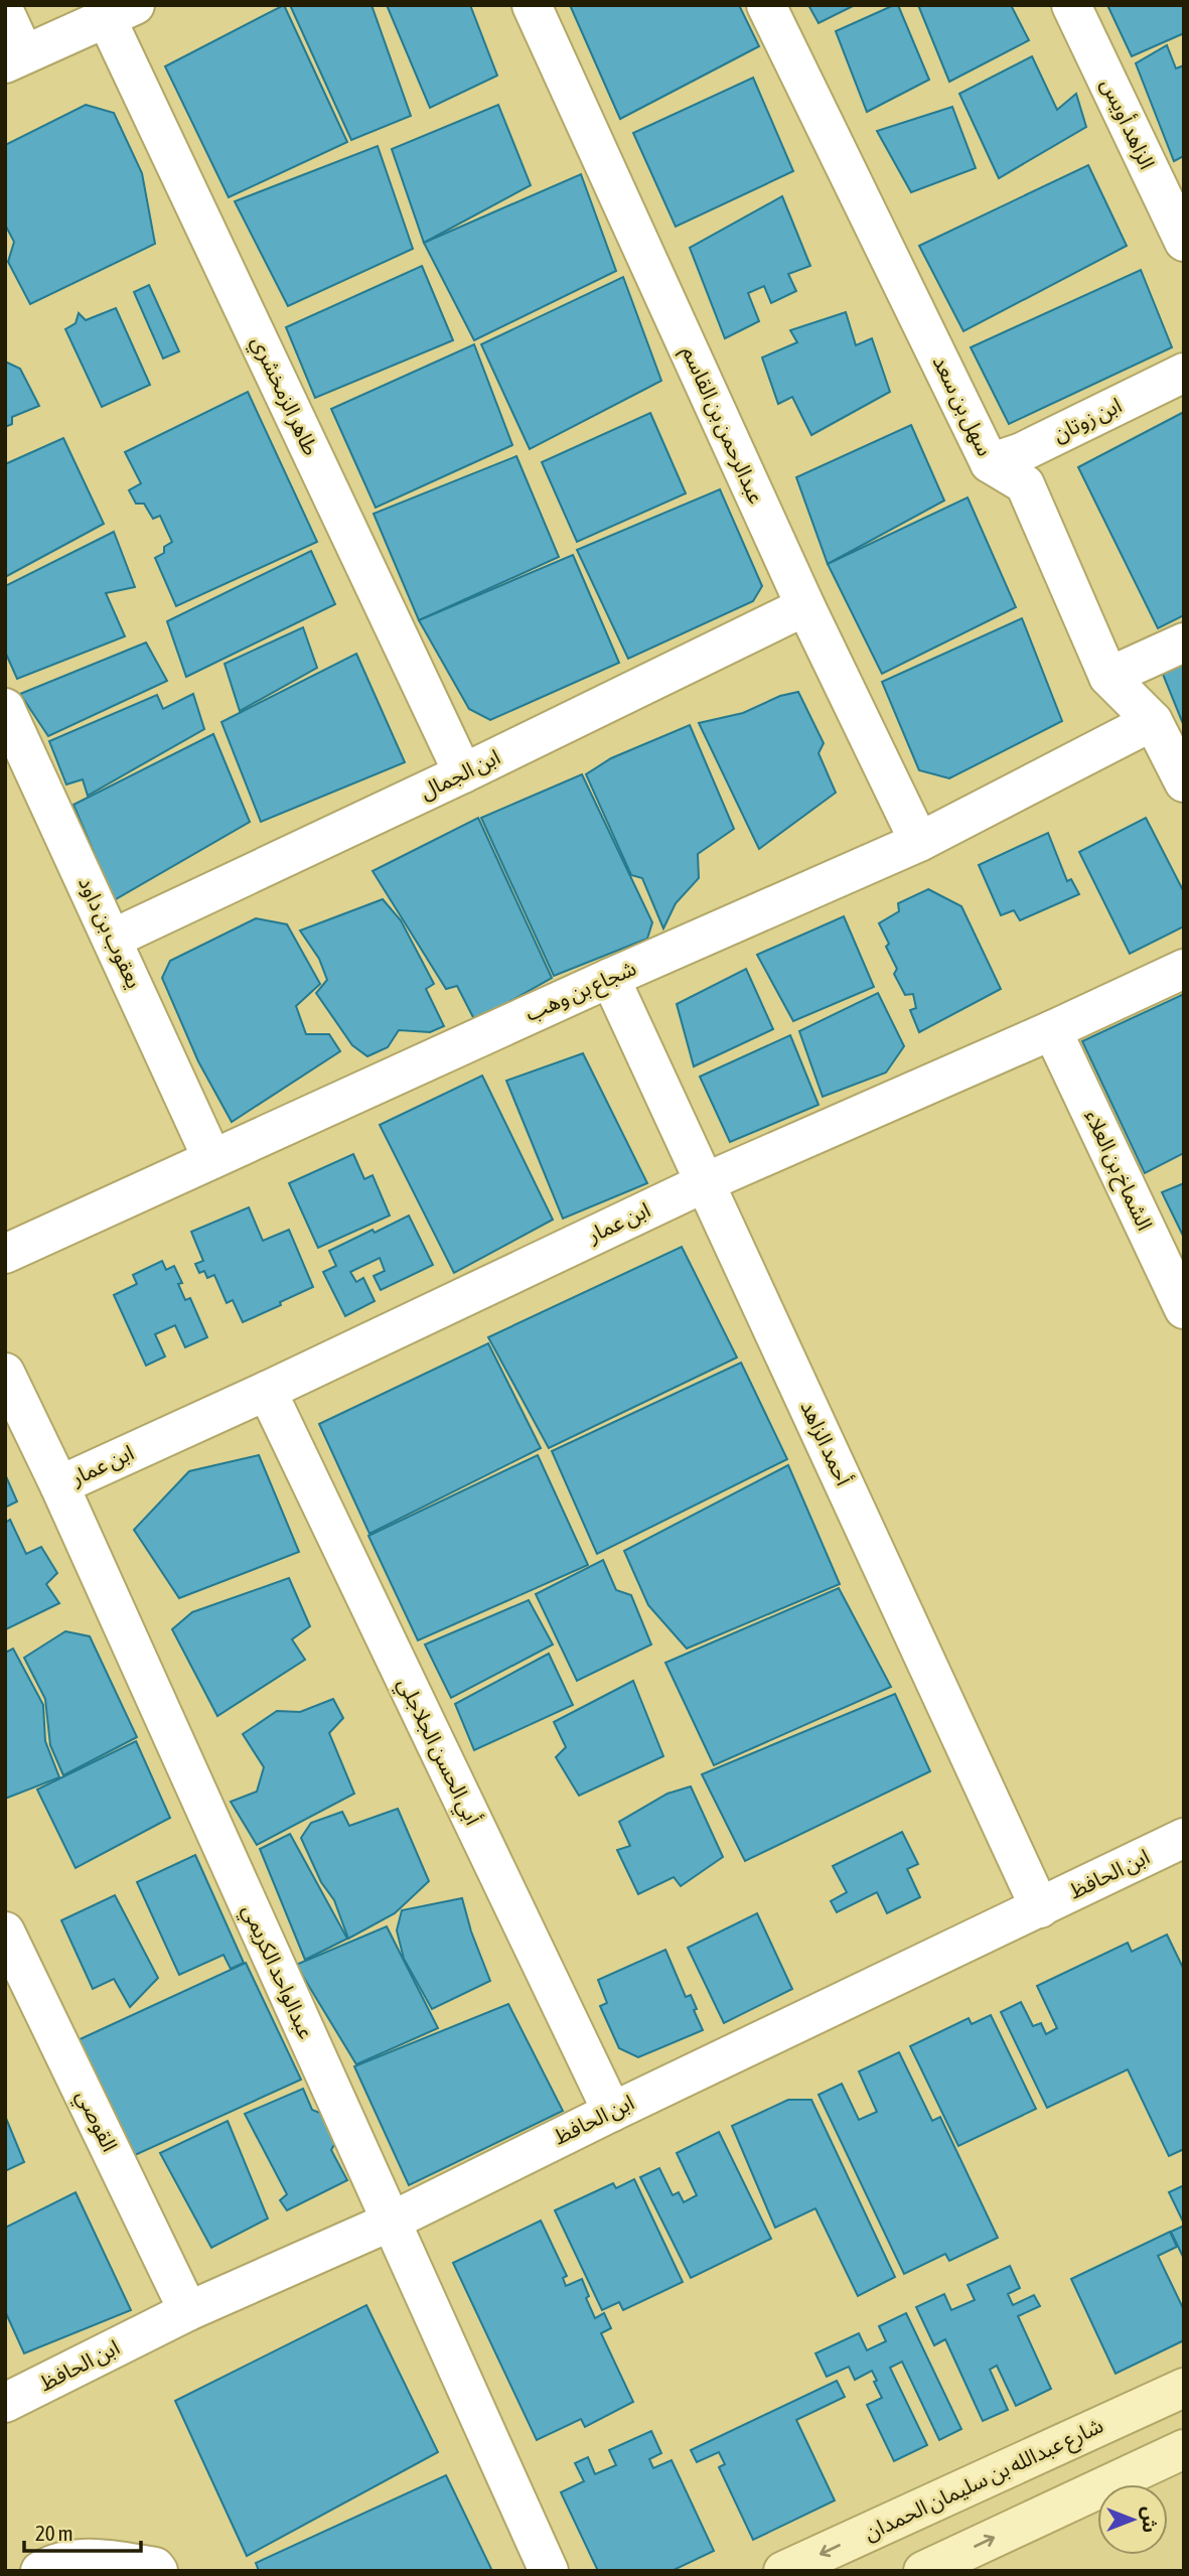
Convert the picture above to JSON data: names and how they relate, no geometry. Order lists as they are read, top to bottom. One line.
{"streets":{"street":["الزاهد أويس","طاهر الزمخشري","سهل بن سعد","ابن زوتان","عبدالرحمن بن القاسم","ابن الجمال","يعقوب بن داود","شجاع بن وهب","الشماخ بن العلاء","ابن عمار","أحمد الزاهد","أبي الحسن الجلاجلي","ابن الحافظ","عبدالواحد الكريمي","القوصي","شارع عبدالله بن سليمان الحمدان"]},"crossings":[["طاهر الزمخشري","ابن الجمال"],["سهل بن سعد","ابن زوتان"],["سهل بن سعد","شجاع بن وهب"],["عبدالرحمن بن القاسم","ابن الجمال"],["عبدالرحمن بن القاسم","شجاع بن وهب"],["ابن الجمال","يعقوب بن داود"],["يعقوب بن داود","شجاع بن وهب"],["شجاع بن وهب","أحمد الزاهد"],["الشماخ بن العلاء","ابن عمار"],["ابن عمار","أحمد الزاهد"],["ابن عمار","أبي الحسن الجلاجلي"],["ابن عمار","عبدالواحد الكريمي"],["أحمد الزاهد","ابن الحافظ"],["أبي الحسن الجلاجلي","ابن الحافظ"],["ابن الحافظ","عبدالواحد الكريمي"],["ابن الحافظ","القوصي"]],"scale_bar":"20 m","north":"right"}
